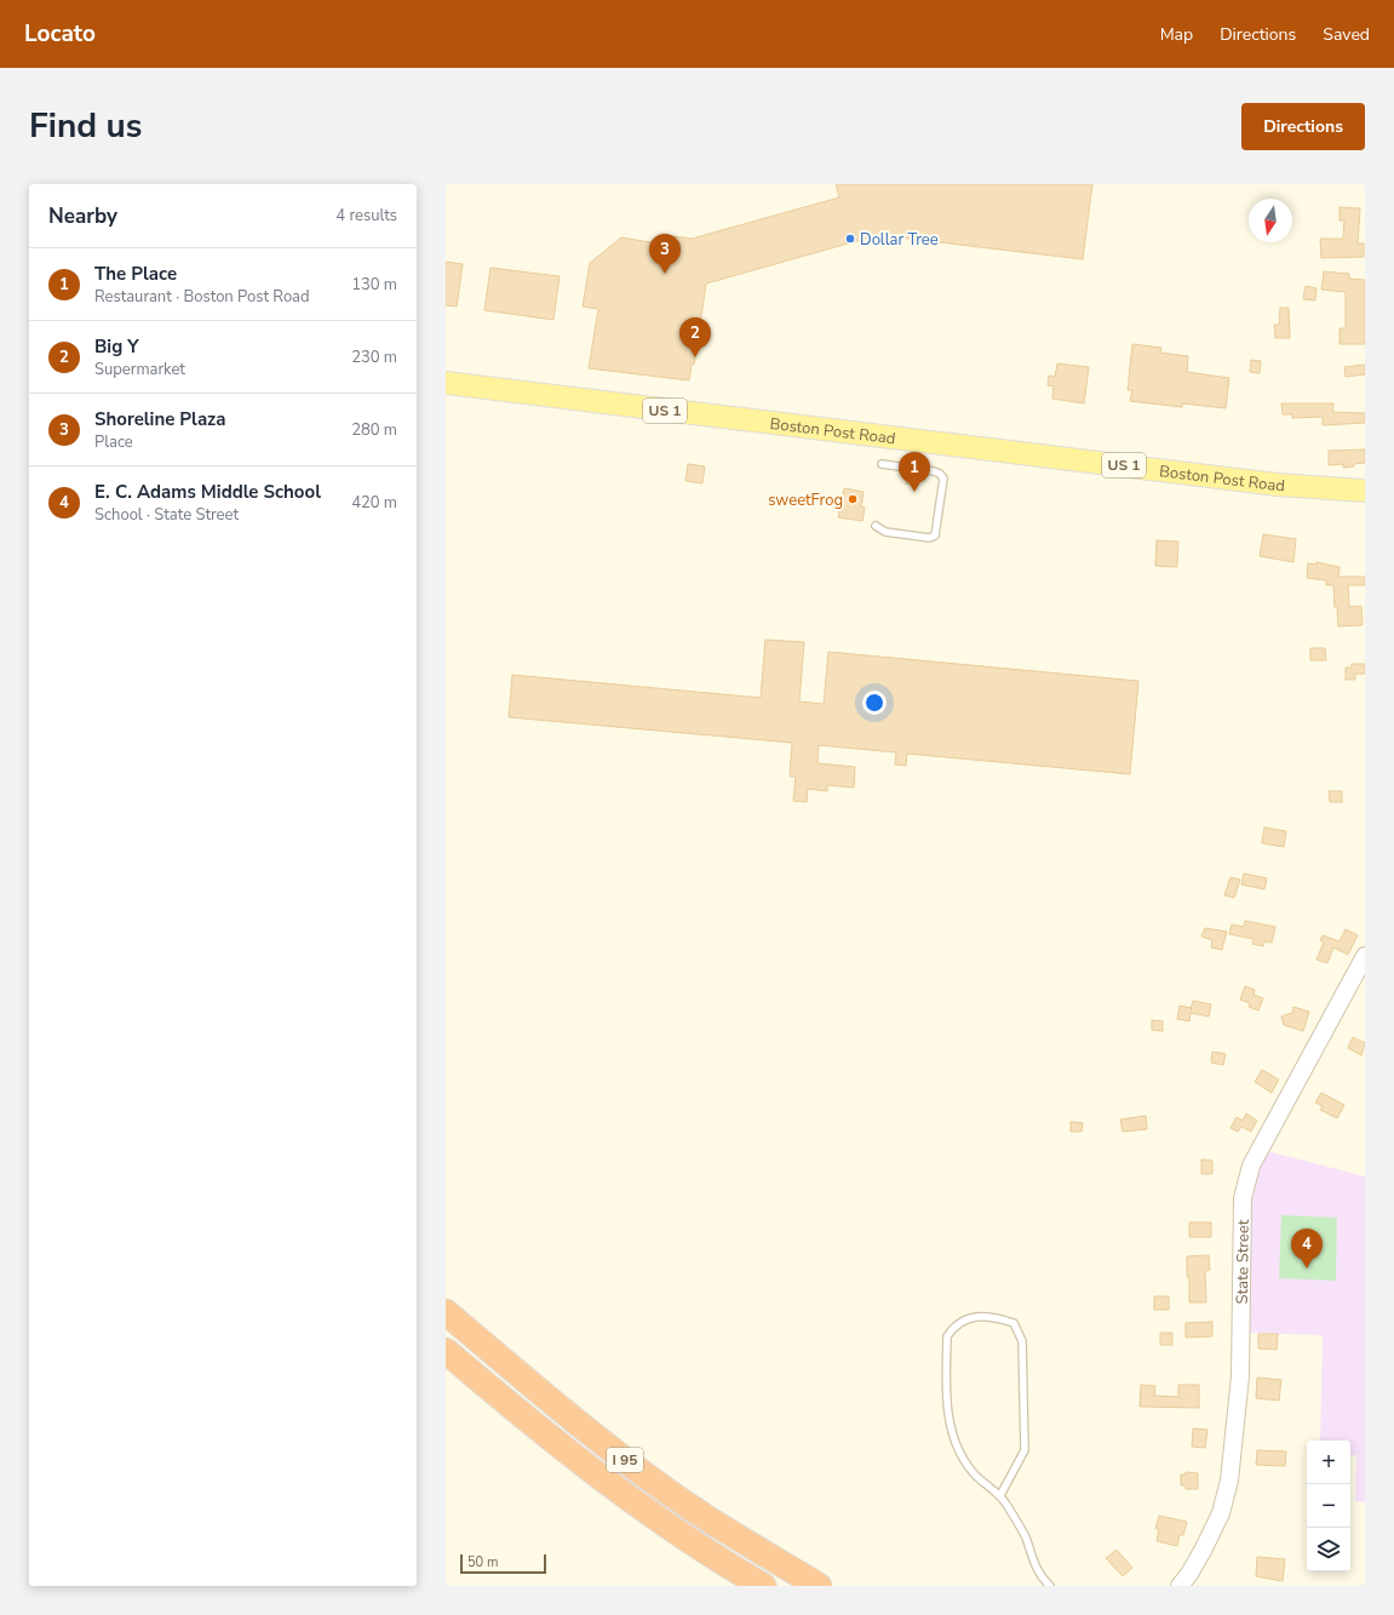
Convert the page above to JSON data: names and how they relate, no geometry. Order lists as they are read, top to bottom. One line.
{"streets":{"highway":["I 95"],"main road":["US 1","Boston Post Road"],"street":["State Street"]},"places":["Dollar Tree","sweetFrog"],"scale_bar":"50 m","north":"bottom","page":{"header":"Locato","nav":["Map","Directions","Saved"],"title":"Find us","buttons":"Directions","heading":["Nearby","4 results"],"pins":["3","2","1","4"],"list":[{"mark":"1","name":"The Place","note":"Restaurant · Boston Post Road","value":"130 m"},{"mark":"2","name":"Big Y","note":"Supermarket","value":"230 m"},{"mark":"3","name":"Shoreline Plaza","note":"Place","value":"280 m"},{"mark":"4","name":"E. C. Adams Middle School","note":"School · State Street","value":"420 m"}],"map_buttons":["+","−"],"scale":"50 m"}}
